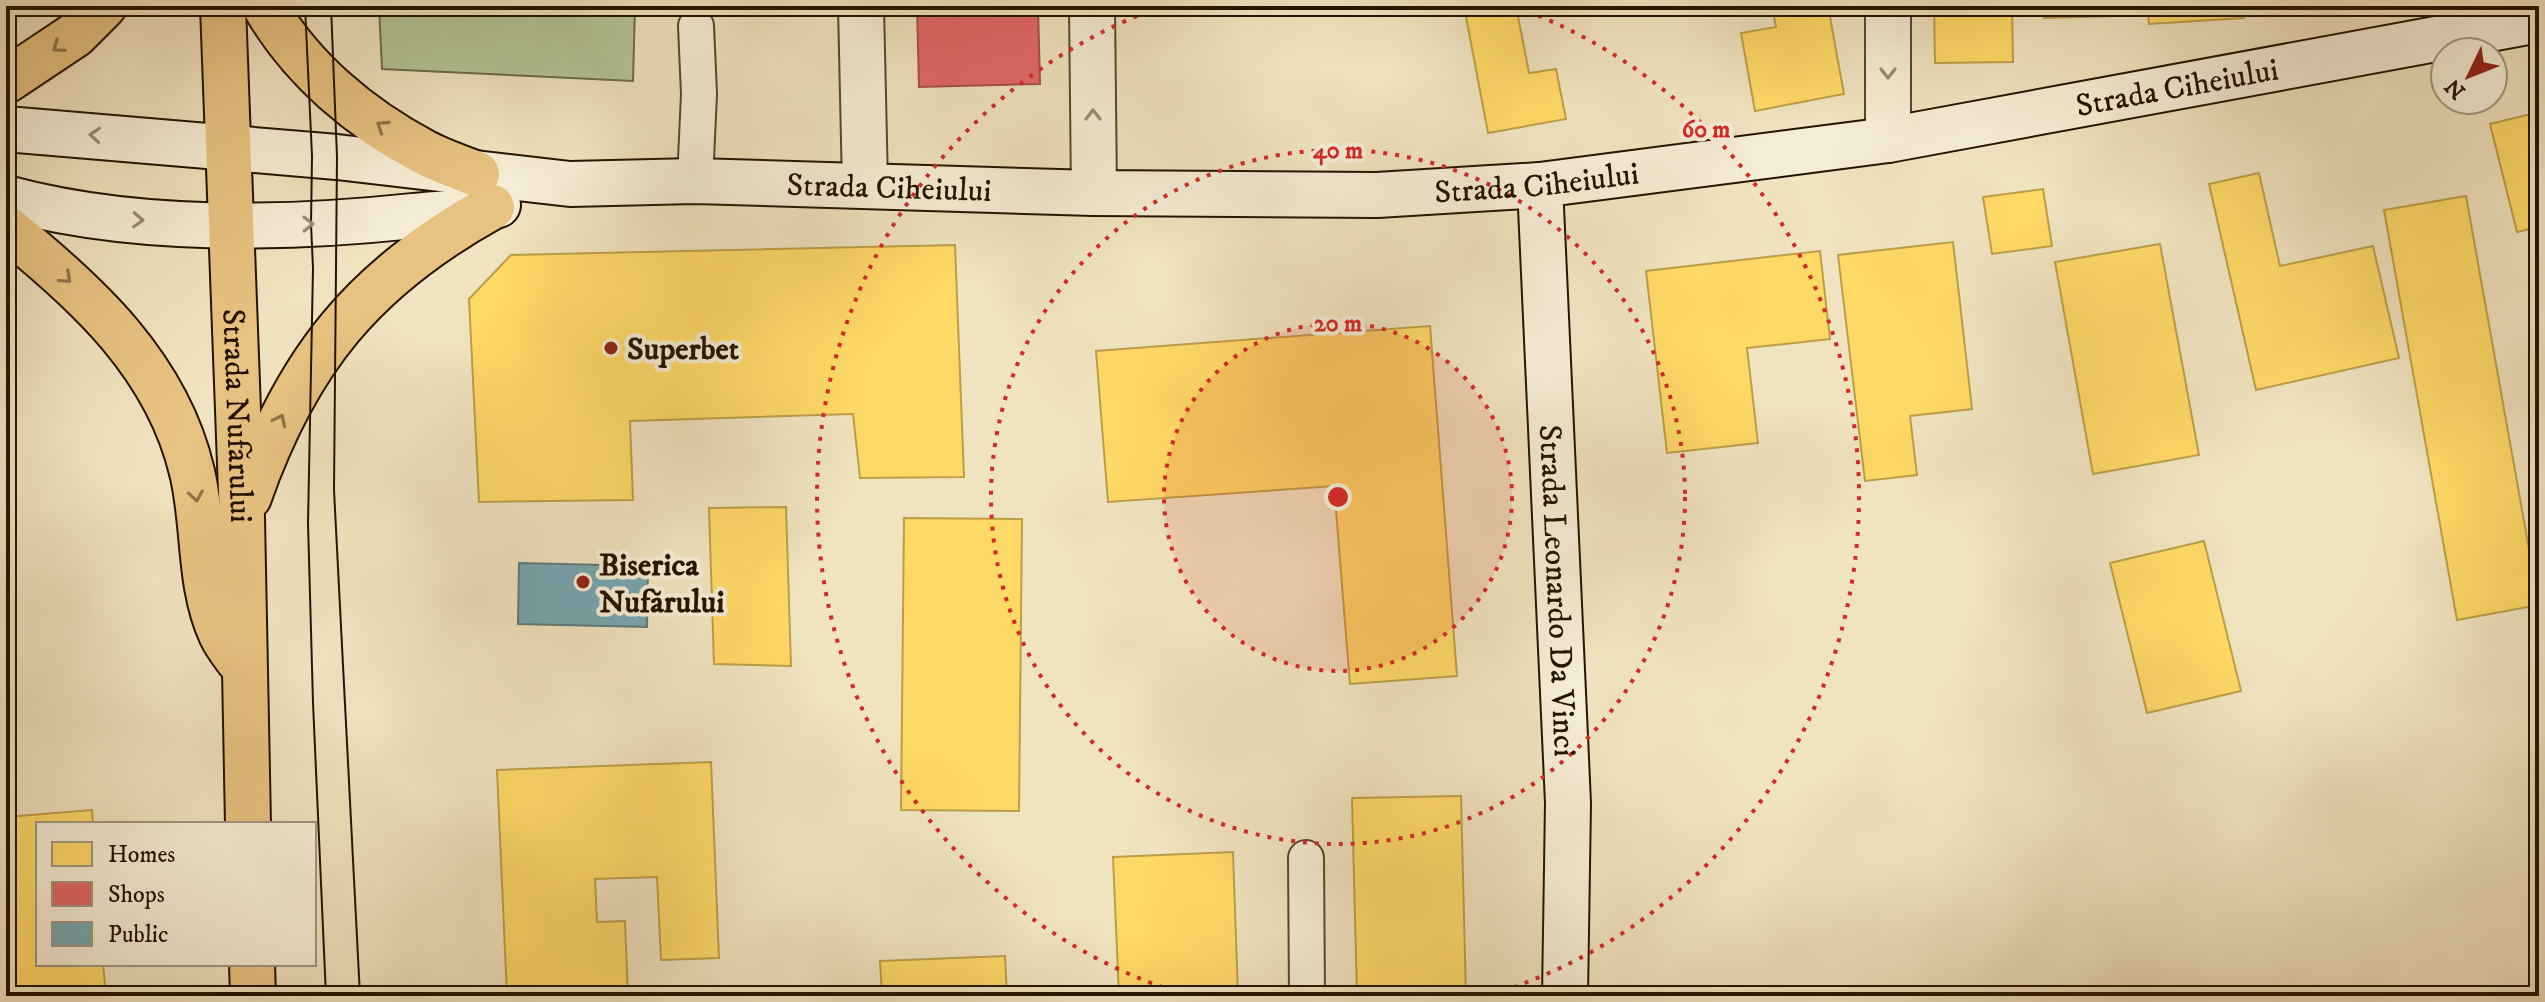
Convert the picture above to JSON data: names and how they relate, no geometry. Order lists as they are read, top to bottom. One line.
{"streets":{"main road":["Strada Nufărului"],"street":["Strada Ciheiului","Strada Leonardo Da Vinci"]},"crossings":[["Strada Ciheiului","Strada Nufărului"],["Strada Ciheiului","Strada Leonardo Da Vinci"]],"places":["Superbet","Biserica Nufărului"],"legend":["Homes","Shops","Public"],"north":"bottom left","rings":["60 m","40 m","20 m"]}
